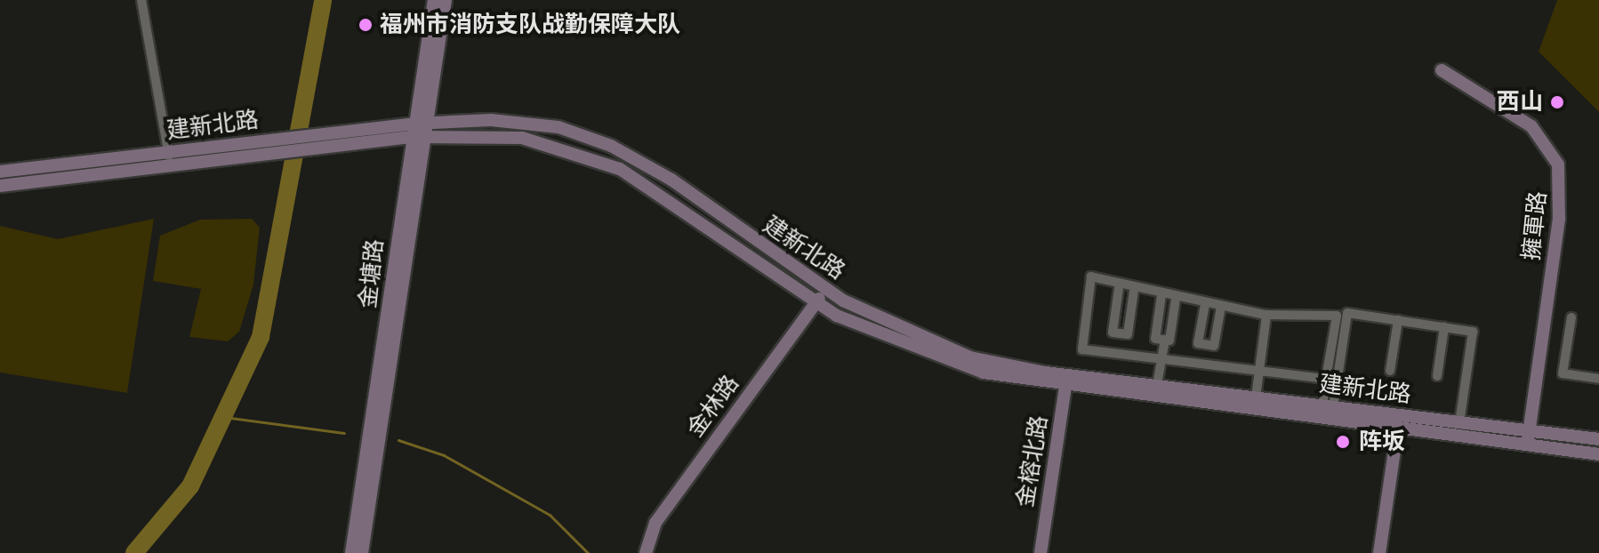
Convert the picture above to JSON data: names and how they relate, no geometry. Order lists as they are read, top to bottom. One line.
{"streets":{"main road":["建新北路","擁軍路","金塘路","金林路","金榕北路"]},"crossings":[["建新北路","擁軍路"],["建新北路","金塘路"],["建新北路","金林路"],["建新北路","金榕北路"]],"places":["福州市消防支队战勤保障大队","西山","阵坂"]}
